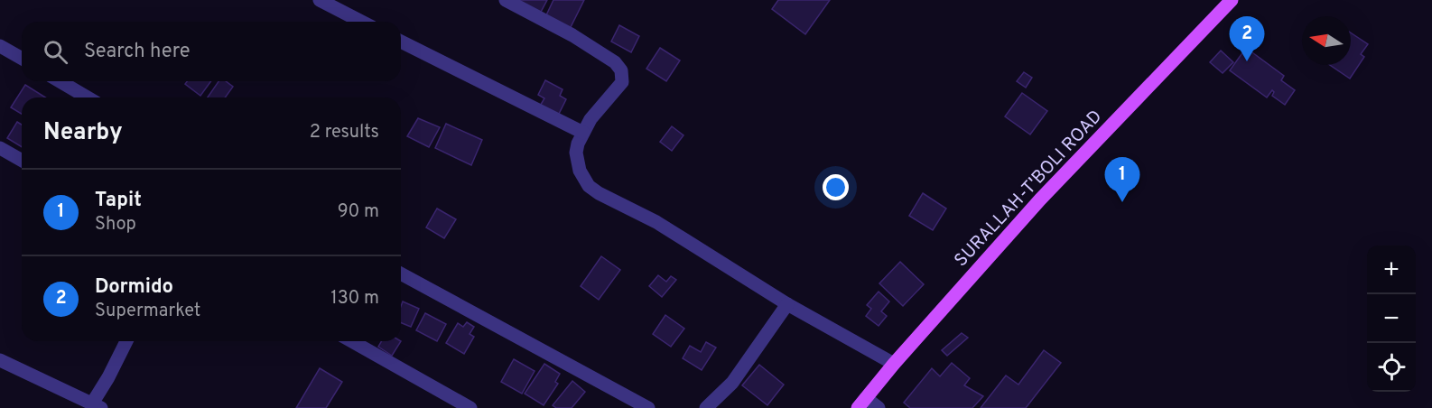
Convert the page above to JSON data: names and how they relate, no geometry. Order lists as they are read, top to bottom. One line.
{"streets":{"main road":["SURALLAH-T'BOLI ROAD"]},"north":"left","page":{"pins":["2","1"],"search":"Search here","heading":["Nearby","2 results"],"list":[{"mark":"1","name":"Tapit","note":"Shop","value":"90 m"},{"mark":"2","name":"Dormido","note":"Supermarket","value":"130 m"}],"map_buttons":["+","−"]}}
